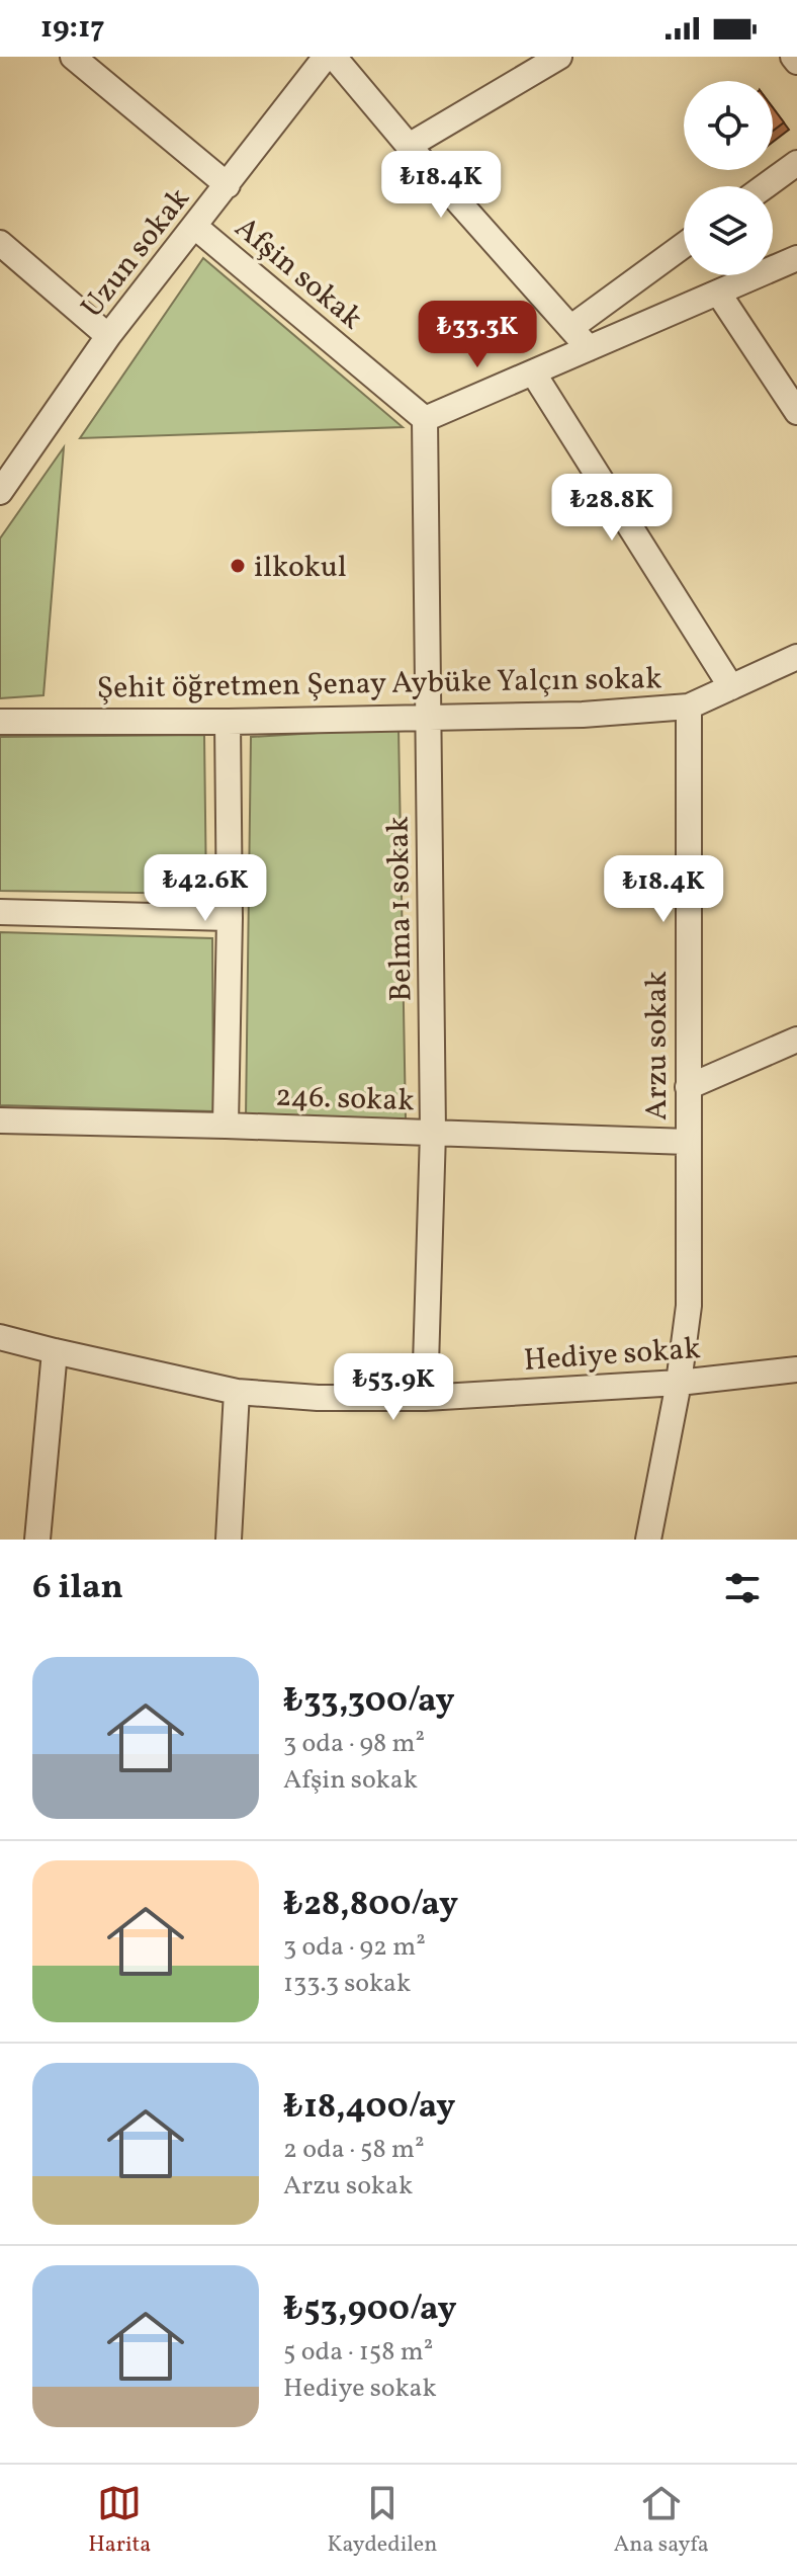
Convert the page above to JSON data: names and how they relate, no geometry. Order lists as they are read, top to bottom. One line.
{"streets":{"street":["Uzun sokak","Afşin sokak","Şehit öğretmen Şenay Aybüke Yalçın sokak","Belma 1 sokak","Arzu sokak","246. sokak","Hediye sokak"]},"crossings":[["Uzun sokak","Afşin sokak"],["Afşin sokak","Belma 1 sokak"],["Şehit öğretmen Şenay Aybüke Yalçın sokak","Belma 1 sokak"],["Şehit öğretmen Şenay Aybüke Yalçın sokak","Arzu sokak"],["Belma 1 sokak","246. sokak"],["Belma 1 sokak","Hediye sokak"],["Arzu sokak","246. sokak"],["Arzu sokak","Hediye sokak"]],"places":["ilkokul"],"page":{"status":"19:17","price":["₺18.4K","₺33.3K","₺28.8K","₺42.6K","₺18.4K","₺53.9K"],"heading":"6 ilan","list":[{"name":"₺33,300/ay","note":"3 oda · 98 m² · Afşin sokak"},{"name":"₺28,800/ay","note":"3 oda · 92 m² · 133.3 sokak"},{"name":"₺18,400/ay","note":"2 oda · 58 m² · Arzu sokak"},{"name":"₺53,900/ay","note":"5 oda · 158 m² · Hediye sokak"}],"tabs":["Harita","Kaydedilen","Ana sayfa"]}}
